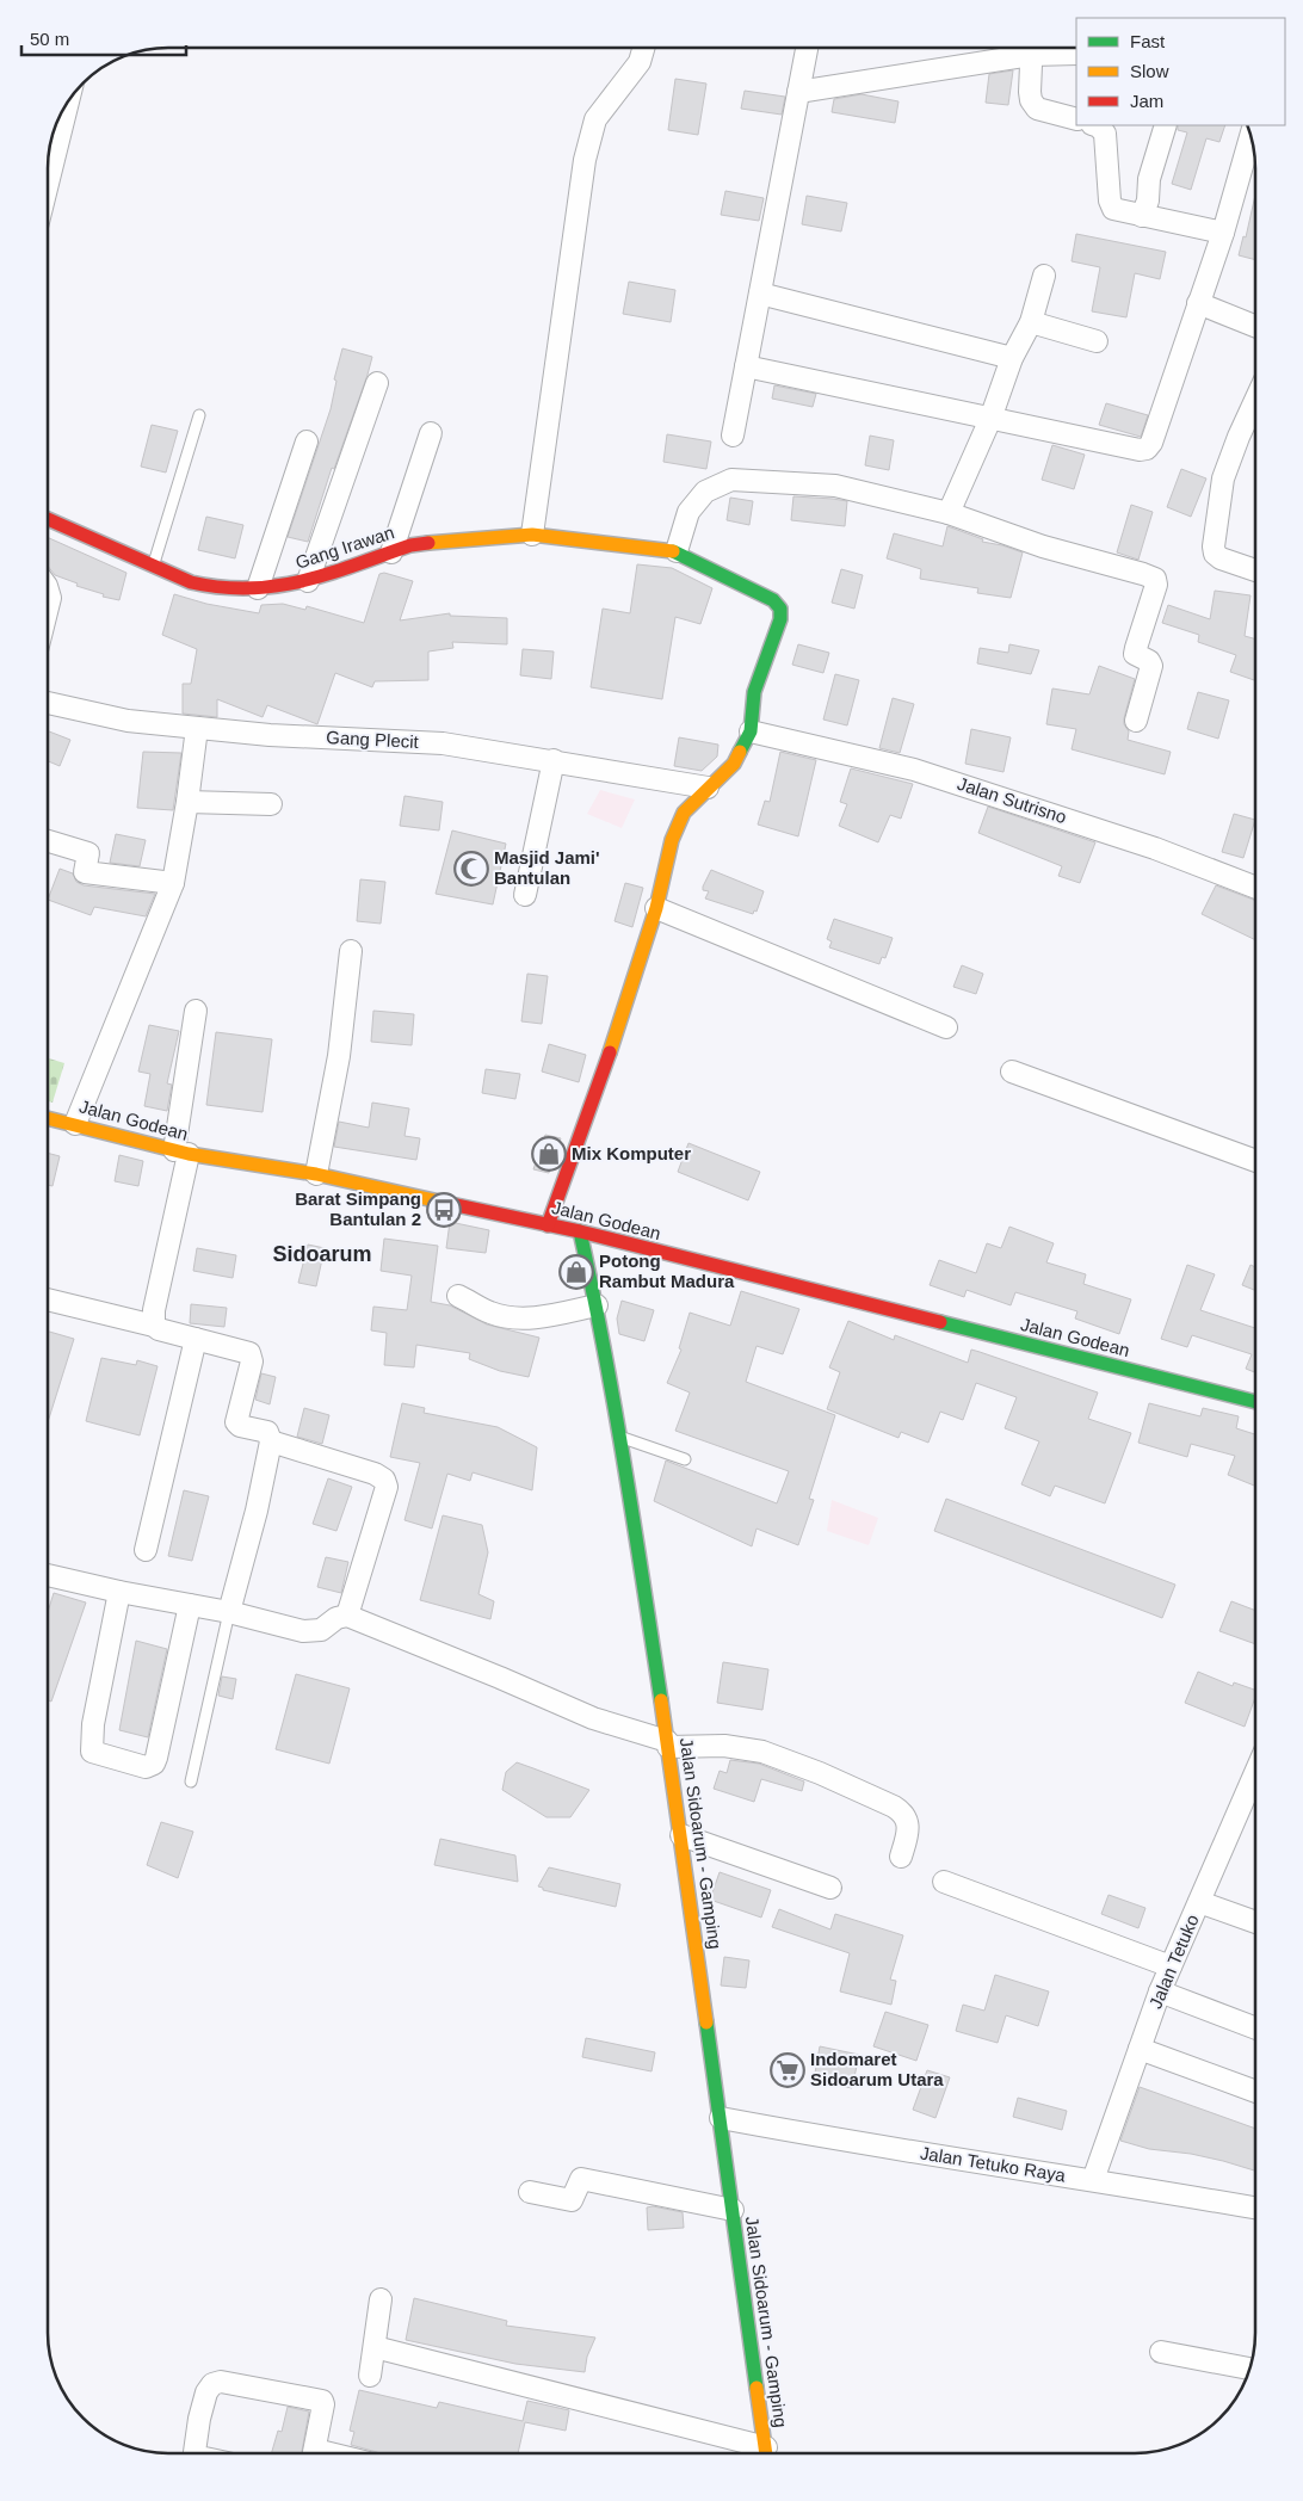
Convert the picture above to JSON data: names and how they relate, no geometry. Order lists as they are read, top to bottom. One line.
{"streets":{"main road":["Gang Irawan","Jalan Godean","Jalan Sidoarum - Gamping"],"street":["Gang Plecit","Jalan Sutrisno","Jalan Tetuko","Jalan Tetuko Raya"]},"crossings":[["Jalan Godean","Jalan Sidoarum - Gamping"],["Jalan Sidoarum - Gamping","Jalan Tetuko Raya"],["Jalan Tetuko","Jalan Tetuko Raya"]],"districts":["Sidoarum"],"places":{"mosque":["Masjid Jami' Bantulan"],"shop":["Mix Komputer","Potong Rambut Madura"],"bus stop":["Barat Simpang Bantulan 2"],"supermarket":["Indomaret Sidoarum Utara"]},"legend":["Fast","Slow","Jam"],"scale_bar":"50 m"}
